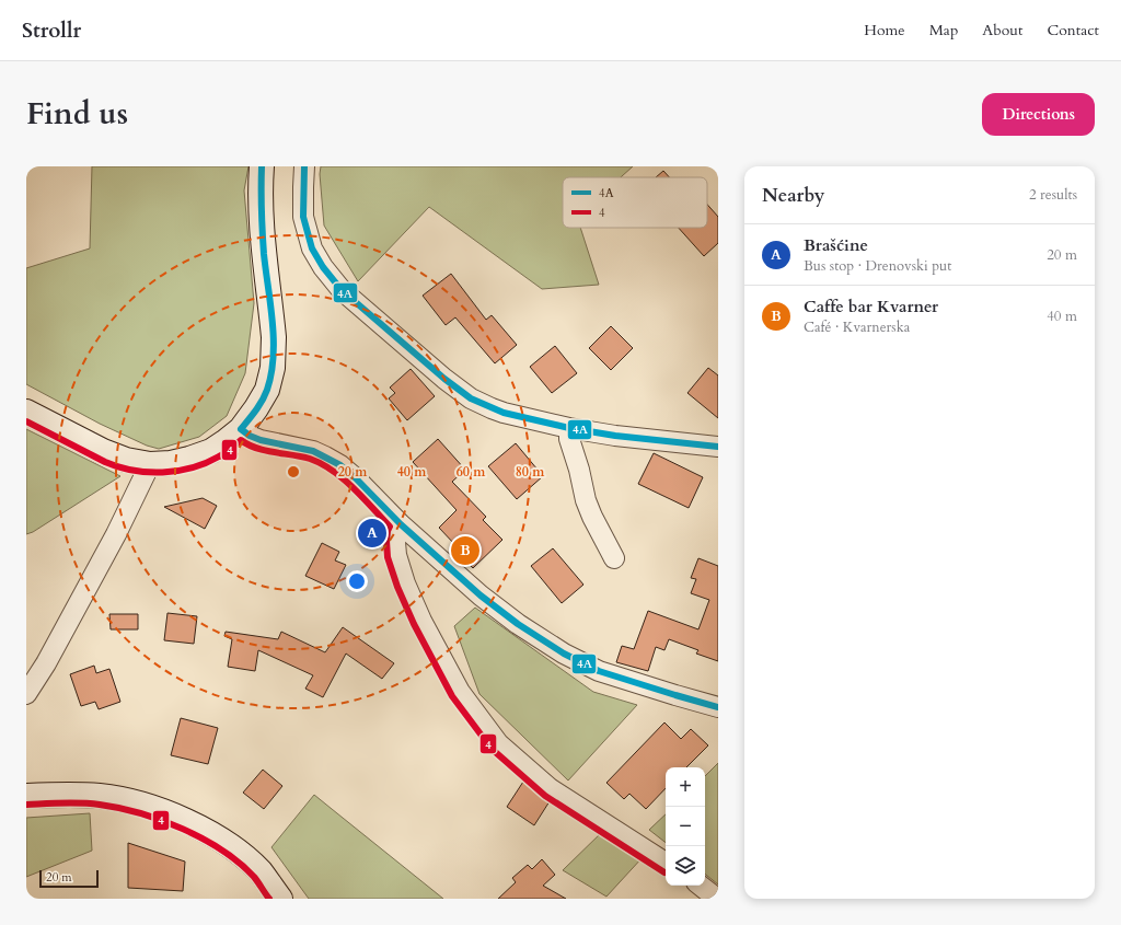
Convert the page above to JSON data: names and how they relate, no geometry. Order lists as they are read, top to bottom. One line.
{"lines":["transit line 4A","transit line 4"],"legend":["4A","4"],"scale_bar":"20 m","page":{"header":"Strollr","nav":["Home","Map","About","Contact"],"title":"Find us","buttons":"Directions","heading":["Nearby","2 results"],"list":[{"mark":"A","name":"Brašćine","note":"Bus stop · Drenovski put","value":"20 m"},{"mark":"B","name":"Caffe bar Kvarner","note":"Café · Kvarnerska","value":"40 m"}],"pins":["A","B"],"map_buttons":["+","−"],"scale":"20 m"},"rings":["20 m","40 m","60 m","80 m"]}
